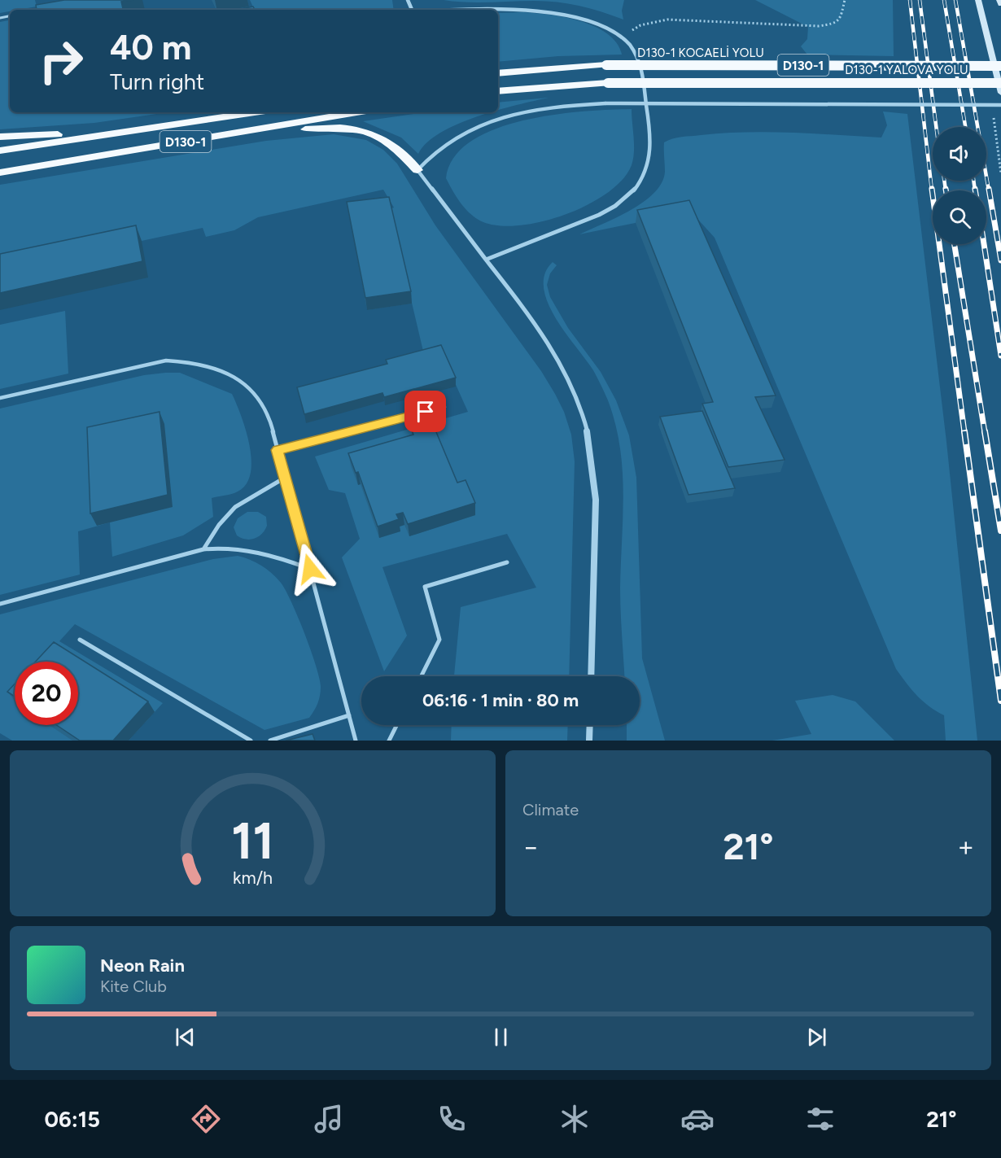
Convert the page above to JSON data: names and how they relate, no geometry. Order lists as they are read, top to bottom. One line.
{"streets":{"highway":["D130-1 KOCAELİ YOLU","D130-1","D130-1 YALOVA YOLU"]},"page":{"turn":["40 m","Turn right"],"limit":"20","trip":"06:16 · 1 min · 80 m","tile":"Climate","heat":["−","21°","+"],"song":["Neon Rain","Kite Club"],"tabs":["06:15","21°"],"gauge":["11","km/h"]}}
